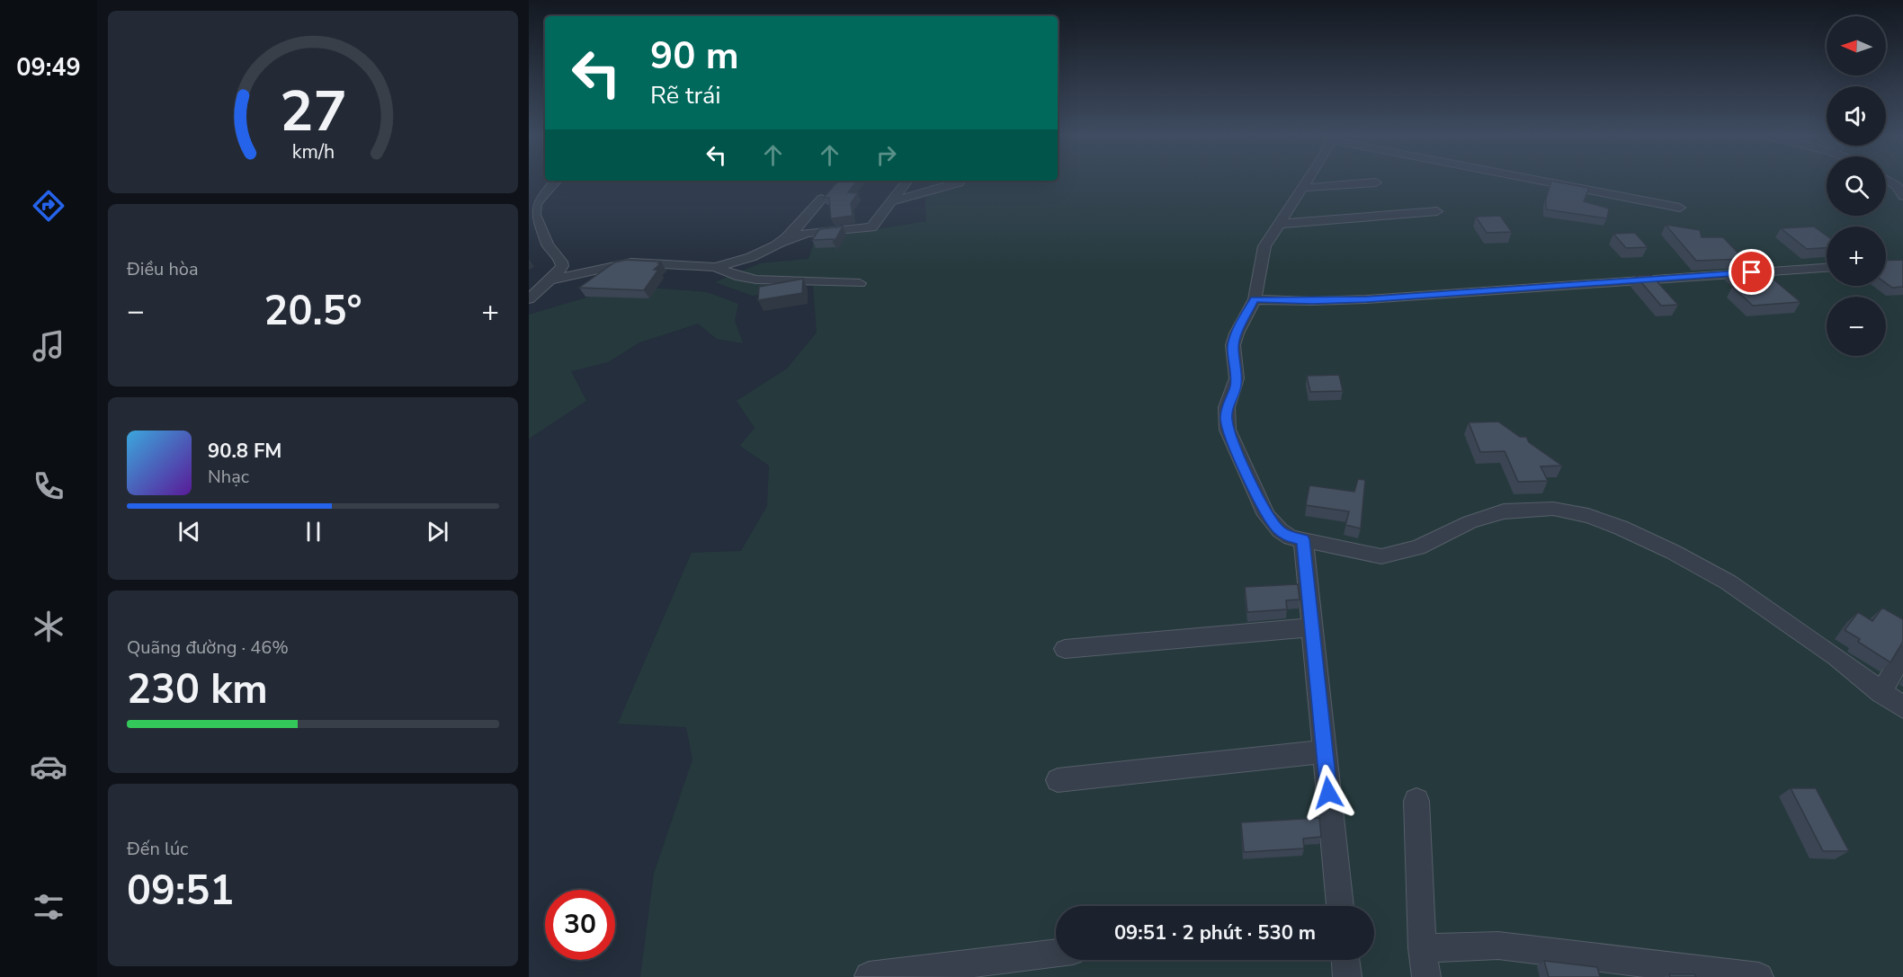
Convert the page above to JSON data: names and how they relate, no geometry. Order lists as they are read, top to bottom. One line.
{"north":"left","page":{"tabs":"09:49","map_buttons":["+","−"],"turn":["90 m","Rẽ trái"],"tile":["Điều hòa",["Quãng đường · 46%","230 km"],["Đến lúc","09:51"]],"heat":["−","20.5°","+"],"song":["90.8 FM","Nhạc"],"limit":"30","trip":"09:51 · 2 phút · 530 m","gauge":["27","km/h"]}}
